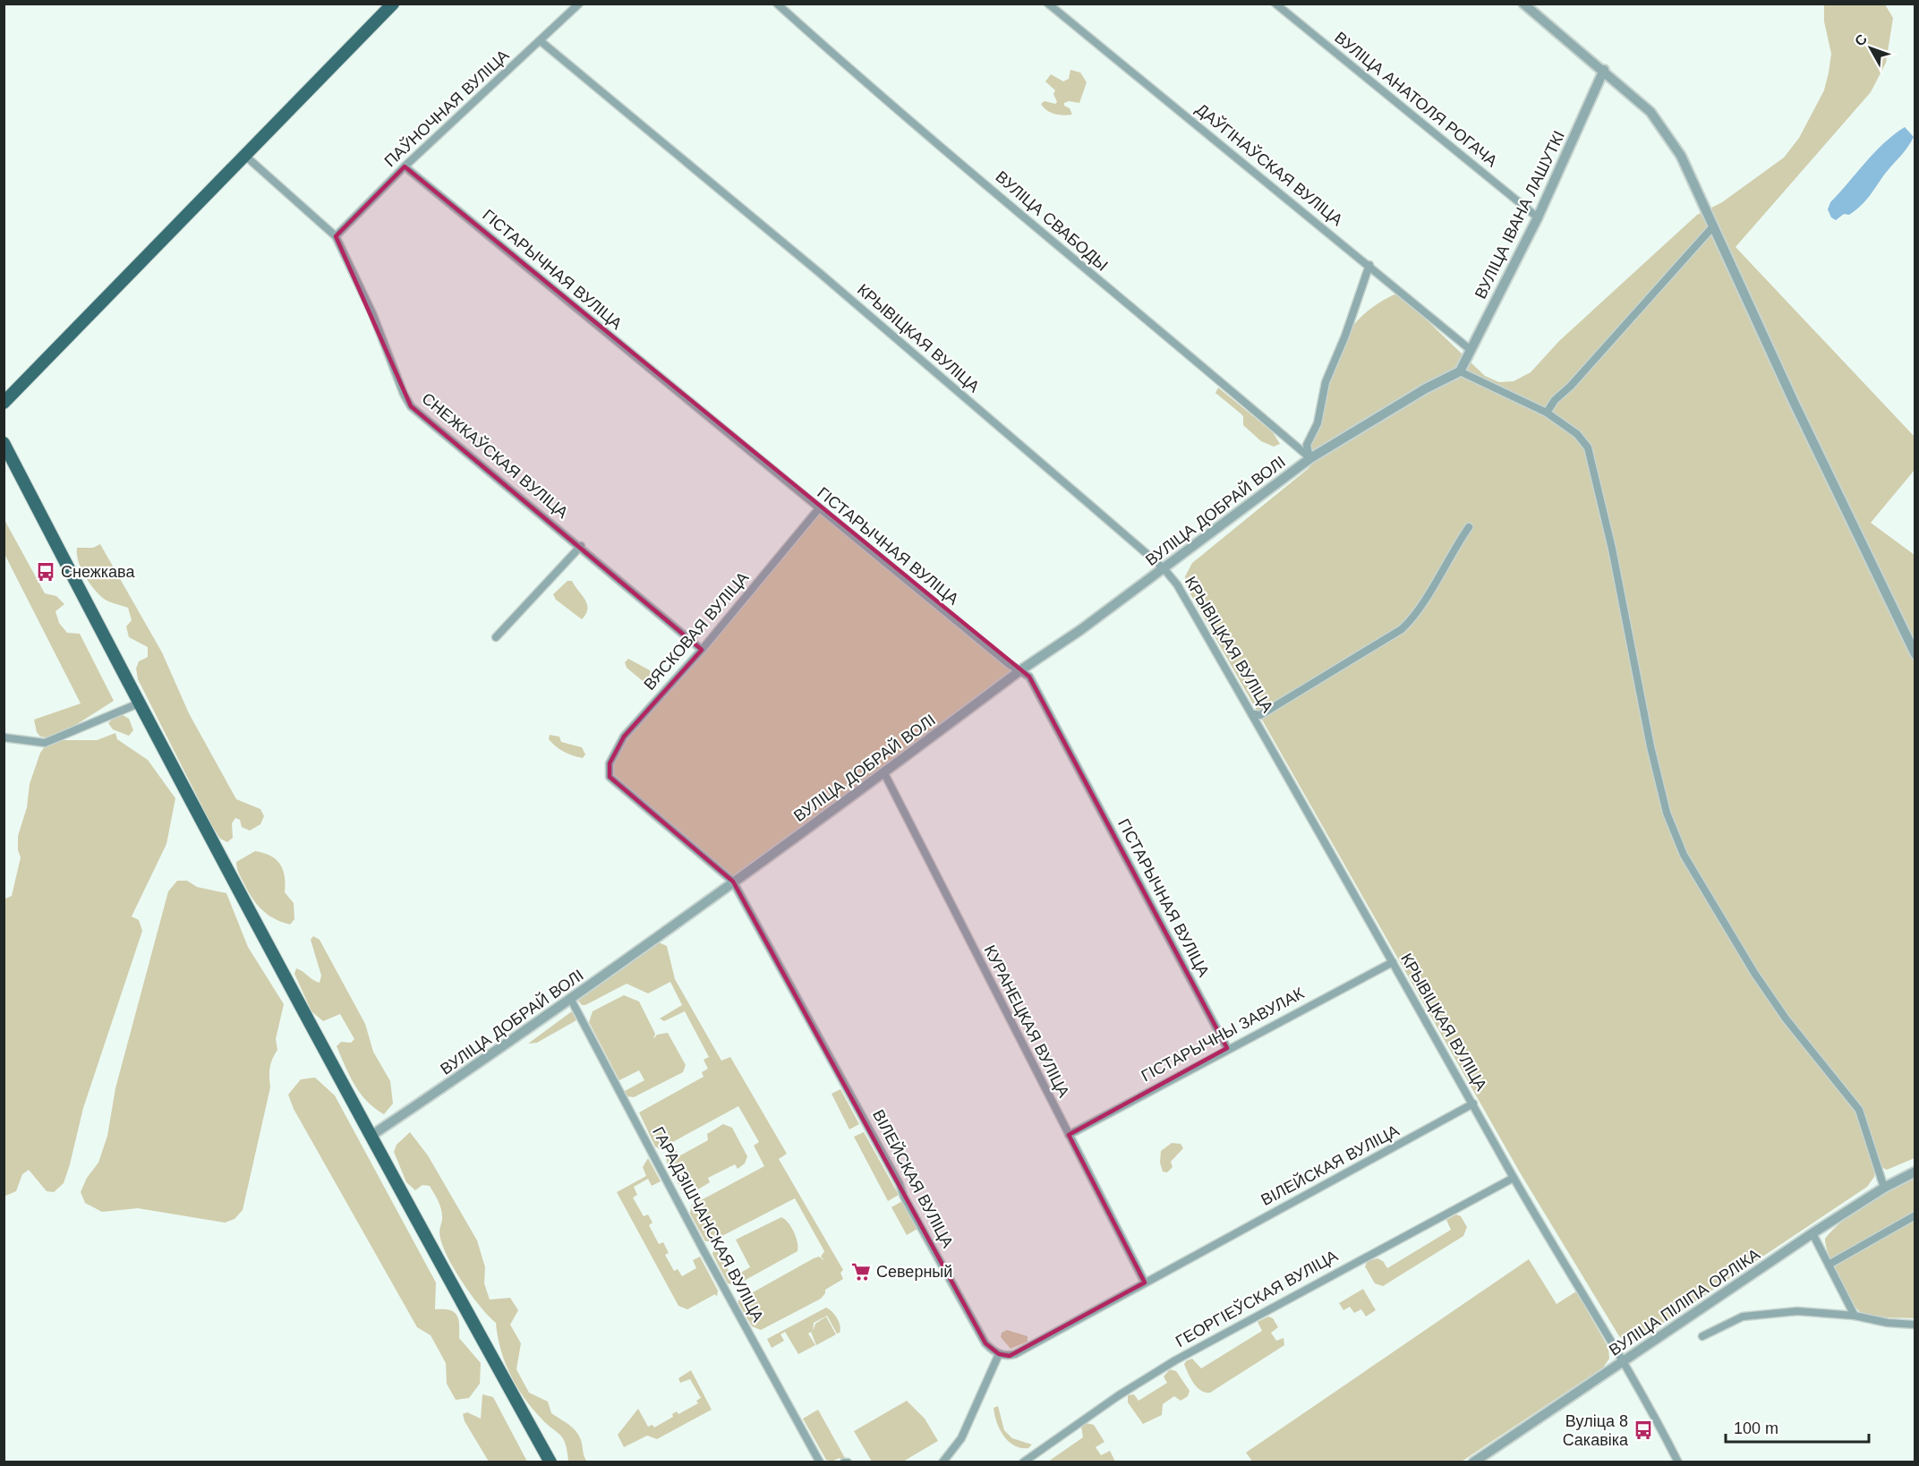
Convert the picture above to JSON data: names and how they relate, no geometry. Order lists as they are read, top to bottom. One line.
{"streets":{"street":["ВУЛІЦА АНАТОЛЯ РОГАЧА","ПАЎНОЧНАЯ ВУЛІЦА","ДАЎГІНАЎСКАЯ ВУЛІЦА","ВУЛІЦА ІВАНА ЛАШУТКІ","ВУЛІЦА СВАБОДЫ","ГІСТАРЫЧНАЯ ВУЛІЦА","КРЫВІЦКАЯ ВУЛІЦА","СНЕЖКАЎСКАЯ ВУЛІЦА","ВУЛІЦА ДОБРАЙ ВОЛІ","ВЯСКОВАЯ ВУЛІЦА","КУРАНЕЦКАЯ ВУЛІЦА","ГІСТАРЫЧНЫ ЗАВУЛАК","ВІЛЕЙСКАЯ ВУЛІЦА","ГАРАДЗІШЧАНСКАЯ ВУЛІЦА","ГЕОРГІЕЎСКАЯ ВУЛІЦА","ВУЛІЦА ПІЛІПА ОРЛІКА"]},"crossings":[["ВУЛІЦА АНАТОЛЯ РОГАЧА","ВУЛІЦА ІВАНА ЛАШУТКІ"],["ПАЎНОЧНАЯ ВУЛІЦА","ГІСТАРЫЧНАЯ ВУЛІЦА"],["ПАЎНОЧНАЯ ВУЛІЦА","КРЫВІЦКАЯ ВУЛІЦА"],["ПАЎНОЧНАЯ ВУЛІЦА","СНЕЖКАЎСКАЯ ВУЛІЦА"],["ДАЎГІНАЎСКАЯ ВУЛІЦА","ВУЛІЦА ІВАНА ЛАШУТКІ"],["ДАЎГІНАЎСКАЯ ВУЛІЦА","ВУЛІЦА ДОБРАЙ ВОЛІ"],["ВУЛІЦА ІВАНА ЛАШУТКІ","ВУЛІЦА ДОБРАЙ ВОЛІ"],["ВУЛІЦА СВАБОДЫ","ВУЛІЦА ДОБРАЙ ВОЛІ"],["ГІСТАРЫЧНАЯ ВУЛІЦА","ВУЛІЦА ДОБРАЙ ВОЛІ"],["ГІСТАРЫЧНАЯ ВУЛІЦА","ВЯСКОВАЯ ВУЛІЦА"],["ГІСТАРЫЧНАЯ ВУЛІЦА","ГІСТАРЫЧНЫ ЗАВУЛАК"],["КРЫВІЦКАЯ ВУЛІЦА","ВУЛІЦА ДОБРАЙ ВОЛІ"],["КРЫВІЦКАЯ ВУЛІЦА","ГІСТАРЫЧНЫ ЗАВУЛАК"],["КРЫВІЦКАЯ ВУЛІЦА","ВІЛЕЙСКАЯ ВУЛІЦА"],["КРЫВІЦКАЯ ВУЛІЦА","ГЕОРГІЕЎСКАЯ ВУЛІЦА"],["КРЫВІЦКАЯ ВУЛІЦА","ВУЛІЦА ПІЛІПА ОРЛІКА"],["СНЕЖКАЎСКАЯ ВУЛІЦА","ВЯСКОВАЯ ВУЛІЦА"],["ВУЛІЦА ДОБРАЙ ВОЛІ","КУРАНЕЦКАЯ ВУЛІЦА"],["ВУЛІЦА ДОБРАЙ ВОЛІ","ВІЛЕЙСКАЯ ВУЛІЦА"],["ВУЛІЦА ДОБРАЙ ВОЛІ","ГАРАДЗІШЧАНСКАЯ ВУЛІЦА"],["ВЯСКОВАЯ ВУЛІЦА","ВІЛЕЙСКАЯ ВУЛІЦА"],["КУРАНЕЦКАЯ ВУЛІЦА","ГІСТАРЫЧНЫ ЗАВУЛАК"],["КУРАНЕЦКАЯ ВУЛІЦА","ВІЛЕЙСКАЯ ВУЛІЦА"]],"places":{"bus stop":["Снежкава","Вуліца 8 Сакавіка"],"supermarket":["Северный"]},"scale_bar":"100 m","north":"top left"}
